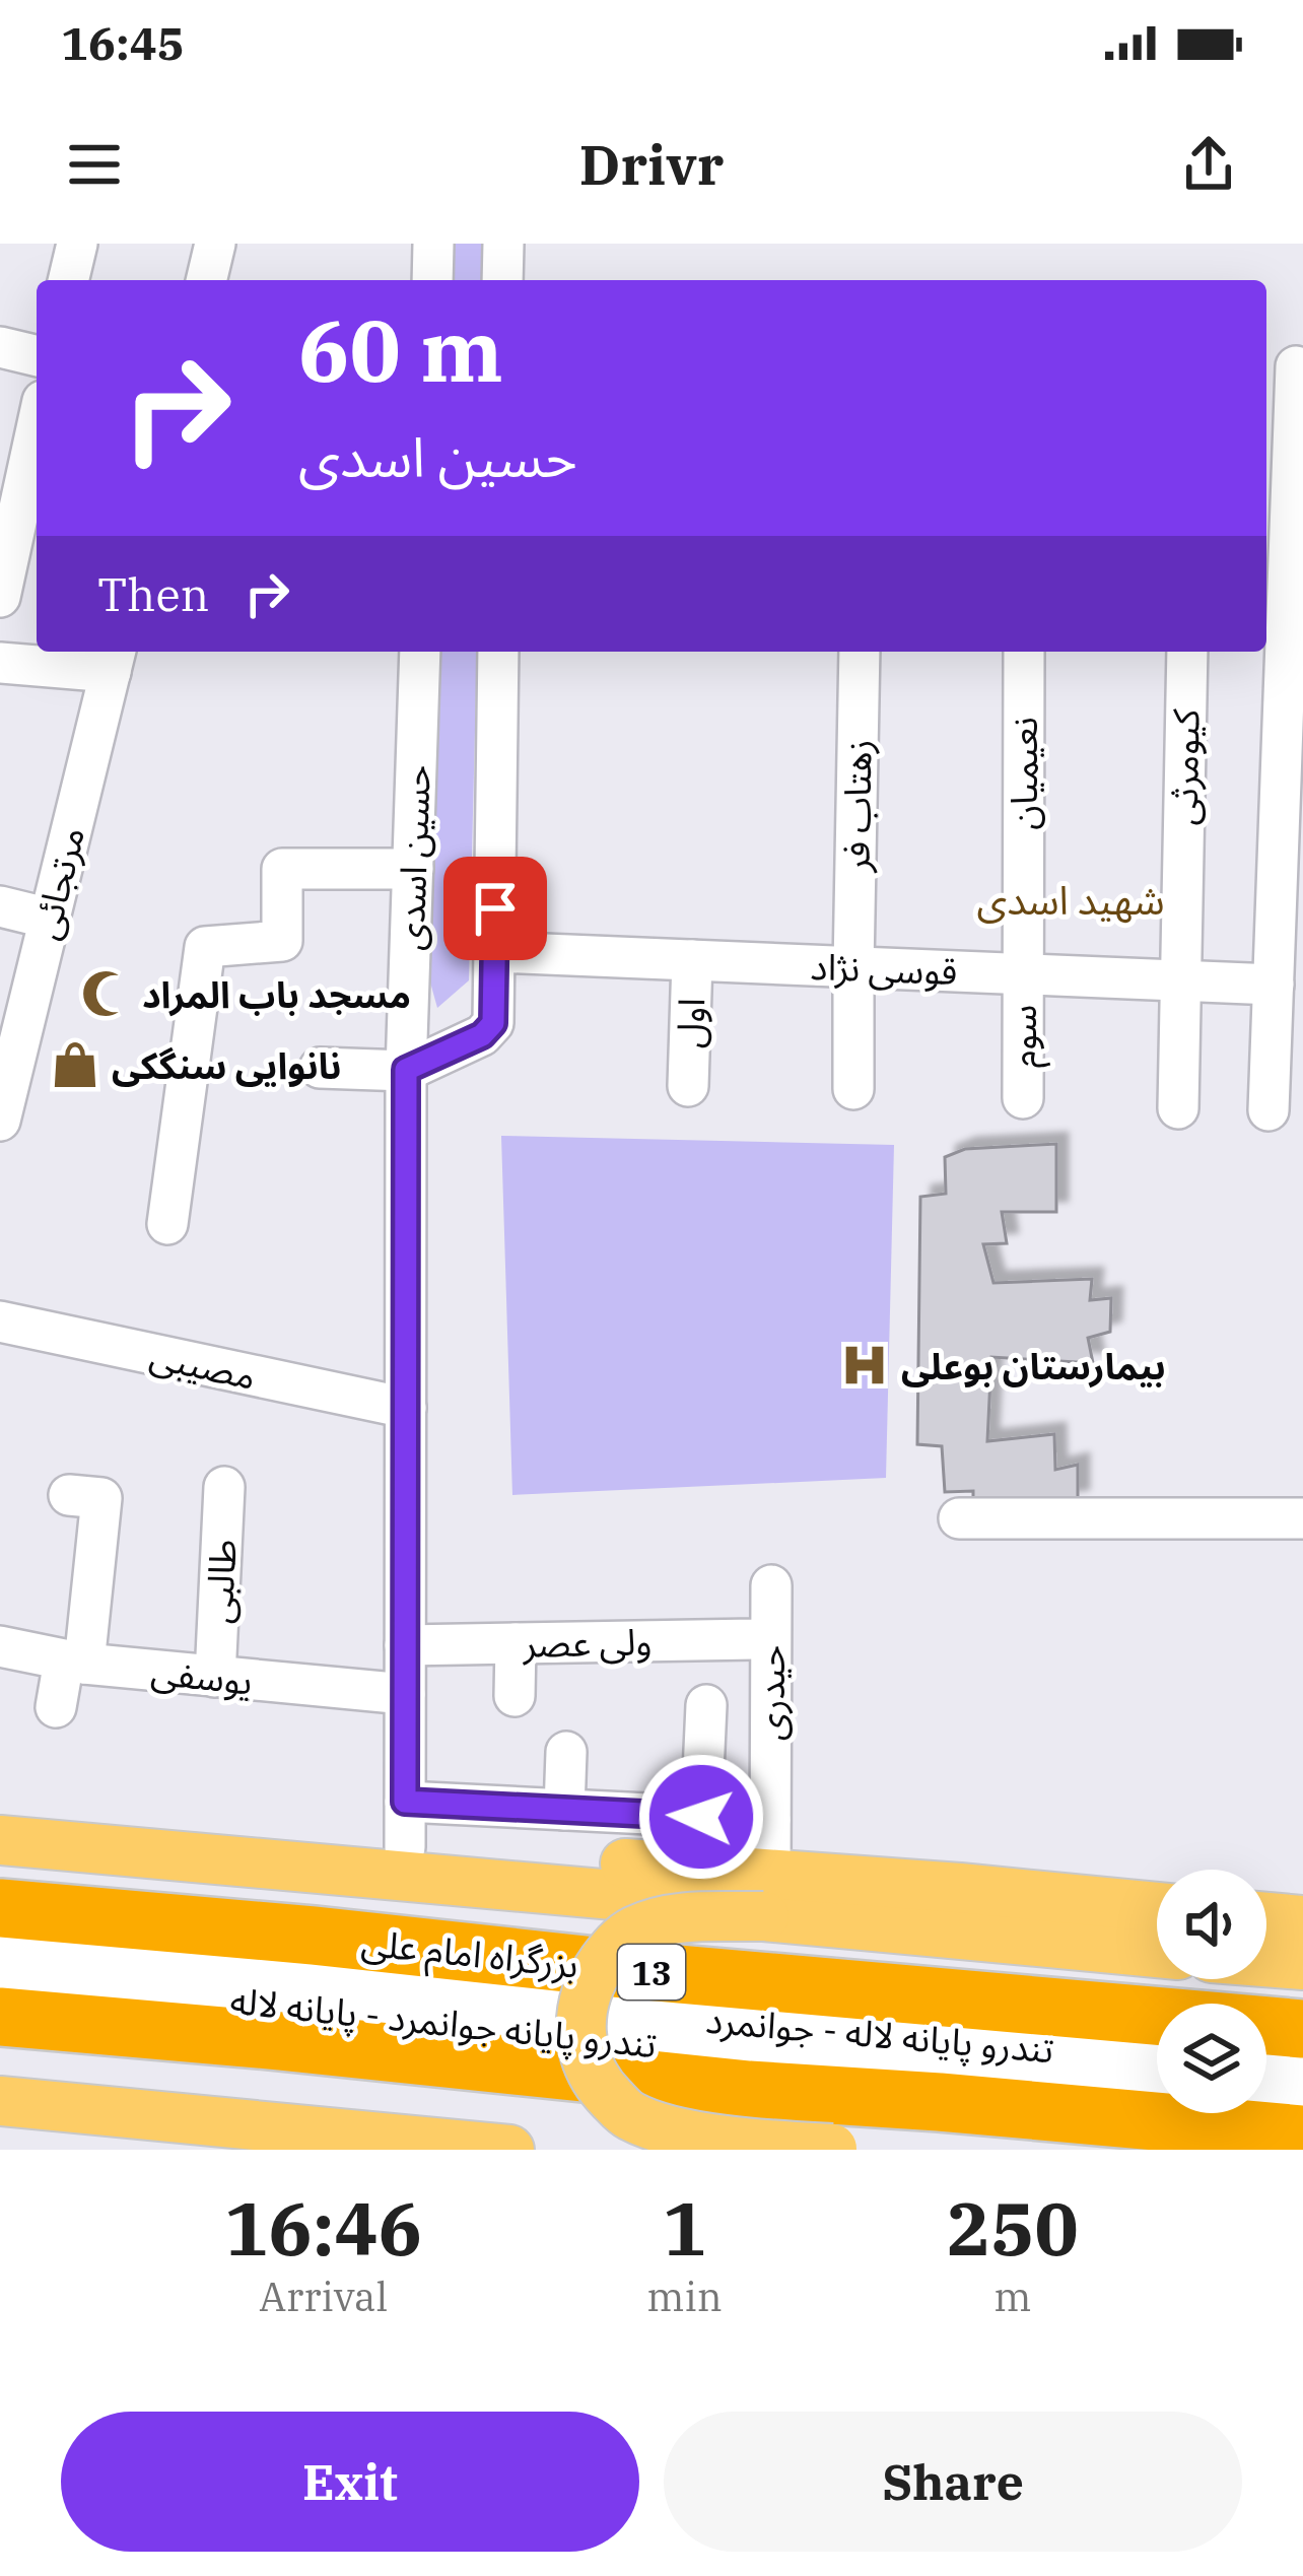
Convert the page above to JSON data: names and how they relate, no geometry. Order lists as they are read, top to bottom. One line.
{"streets":{"highway":["بزرگراه امام علی","13"],"street":["کیومرثی","نعیمیان","زهتاب فر","حسین اسدی","مرتجائی","قوسی نژاد","اول","سوم","مصیبی","طالبی","ولی عصر","یوسفی","حیدری","تندرو پایانه جوانمرد - پایانه لاله","تندرو پایانه لاله - جوانمرد"]},"crossings":[["کیومرثی","قوسی نژاد"],["نعیمیان","قوسی نژاد"],["نعیمیان","سوم"],["زهتاب فر","قوسی نژاد"],["حسین اسدی","مصیبی"],["حسین اسدی","ولی عصر"],["حسین اسدی","یوسفی"],["قوسی نژاد","اول"],["قوسی نژاد","سوم"],["طالبی","یوسفی"],["ولی عصر","حیدری"]],"districts":["شهید اسدی"],"places":{"mosque":["مسجد باب المراد"],"shop":["نانوایی سنگکی"],"hospital":["بیمارستان بوعلی"]},"page":{"status":"16:45","header":"Drivr","turn":["60 m","حسین اسدی"],"then":"Then","eta":["16:46","Arrival","1","min","250","m"],"buttons":["Exit","Share"]}}
